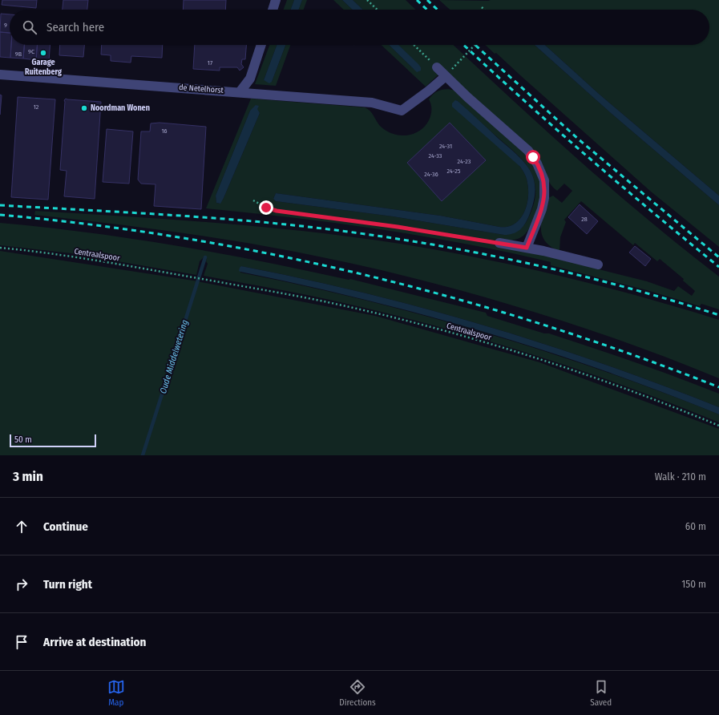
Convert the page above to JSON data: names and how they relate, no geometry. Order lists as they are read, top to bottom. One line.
{"streets":{"street":["de Netelhorst"],"path":["Centraalspoor"]},"water":["Oude Middelwetering"],"places":["Garage Ruitenberg","Noordman Wonen"],"house_numbers":["9","9C","9B","17","12","16","24-31","24-33","24-23","24-25","24-36","28"],"scale_bar":"50 m","page":{"search":"Search here","scale":"50 m","heading":["3 min","Walk · 210 m"],"list":[["Continue","60 m"],["Turn right","150 m"],"Arrive at destination"],"nav":["Map","Directions","Saved"]}}
